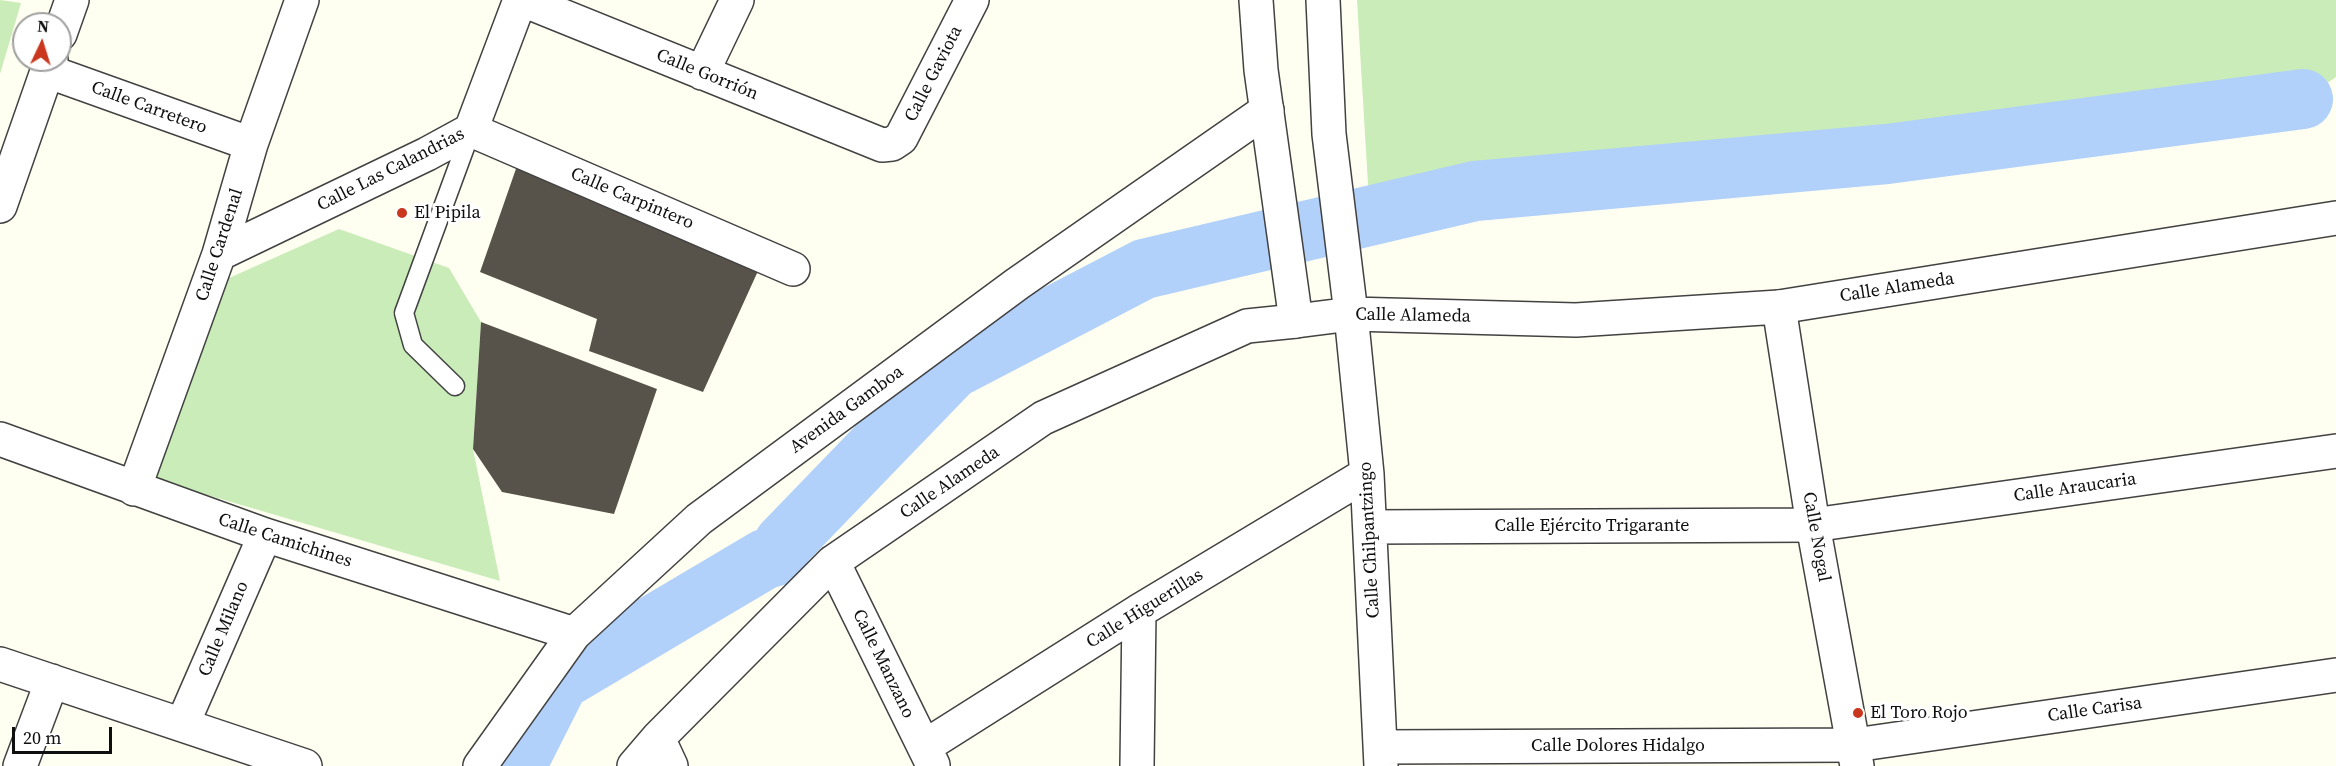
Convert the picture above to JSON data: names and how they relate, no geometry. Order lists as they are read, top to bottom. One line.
{"streets":{"street":["Calle Gaviota","Calle Gorrión","Calle Carretero","Calle Las Calandrias","Calle Carpintero","Calle Cardenal","Calle Alameda","Avenida Gamboa","Calle Araucaria","Calle Ejército Trigarante","Calle Nogal","Calle Chilpantzingo","Calle Camichines","Calle Higuerillas","Calle Milano","Calle Manzano","Calle Carisa","Calle Dolores Hidalgo"]},"crossings":[["Calle Gaviota","Calle Gorrión"],["Calle Gorrión","Calle Las Calandrias"],["Calle Carretero","Calle Cardenal"],["Calle Las Calandrias","Calle Carpintero"],["Calle Las Calandrias","Calle Cardenal"],["Calle Cardenal","Calle Camichines"],["Calle Alameda","Calle Nogal"],["Calle Alameda","Calle Chilpantzingo"],["Calle Alameda","Calle Manzano"],["Avenida Gamboa","Calle Camichines"],["Calle Araucaria","Calle Ejército Trigarante"],["Calle Araucaria","Calle Nogal"],["Calle Ejército Trigarante","Calle Nogal"],["Calle Ejército Trigarante","Calle Chilpantzingo"],["Calle Nogal","Calle Carisa"],["Calle Nogal","Calle Dolores Hidalgo"],["Calle Chilpantzingo","Calle Higuerillas"],["Calle Chilpantzingo","Calle Dolores Hidalgo"],["Calle Camichines","Calle Milano"],["Calle Higuerillas","Calle Manzano"],["Calle Carisa","Calle Dolores Hidalgo"]],"places":["El Pipila","El Toro Rojo"],"scale_bar":"20 m","north":"top"}
